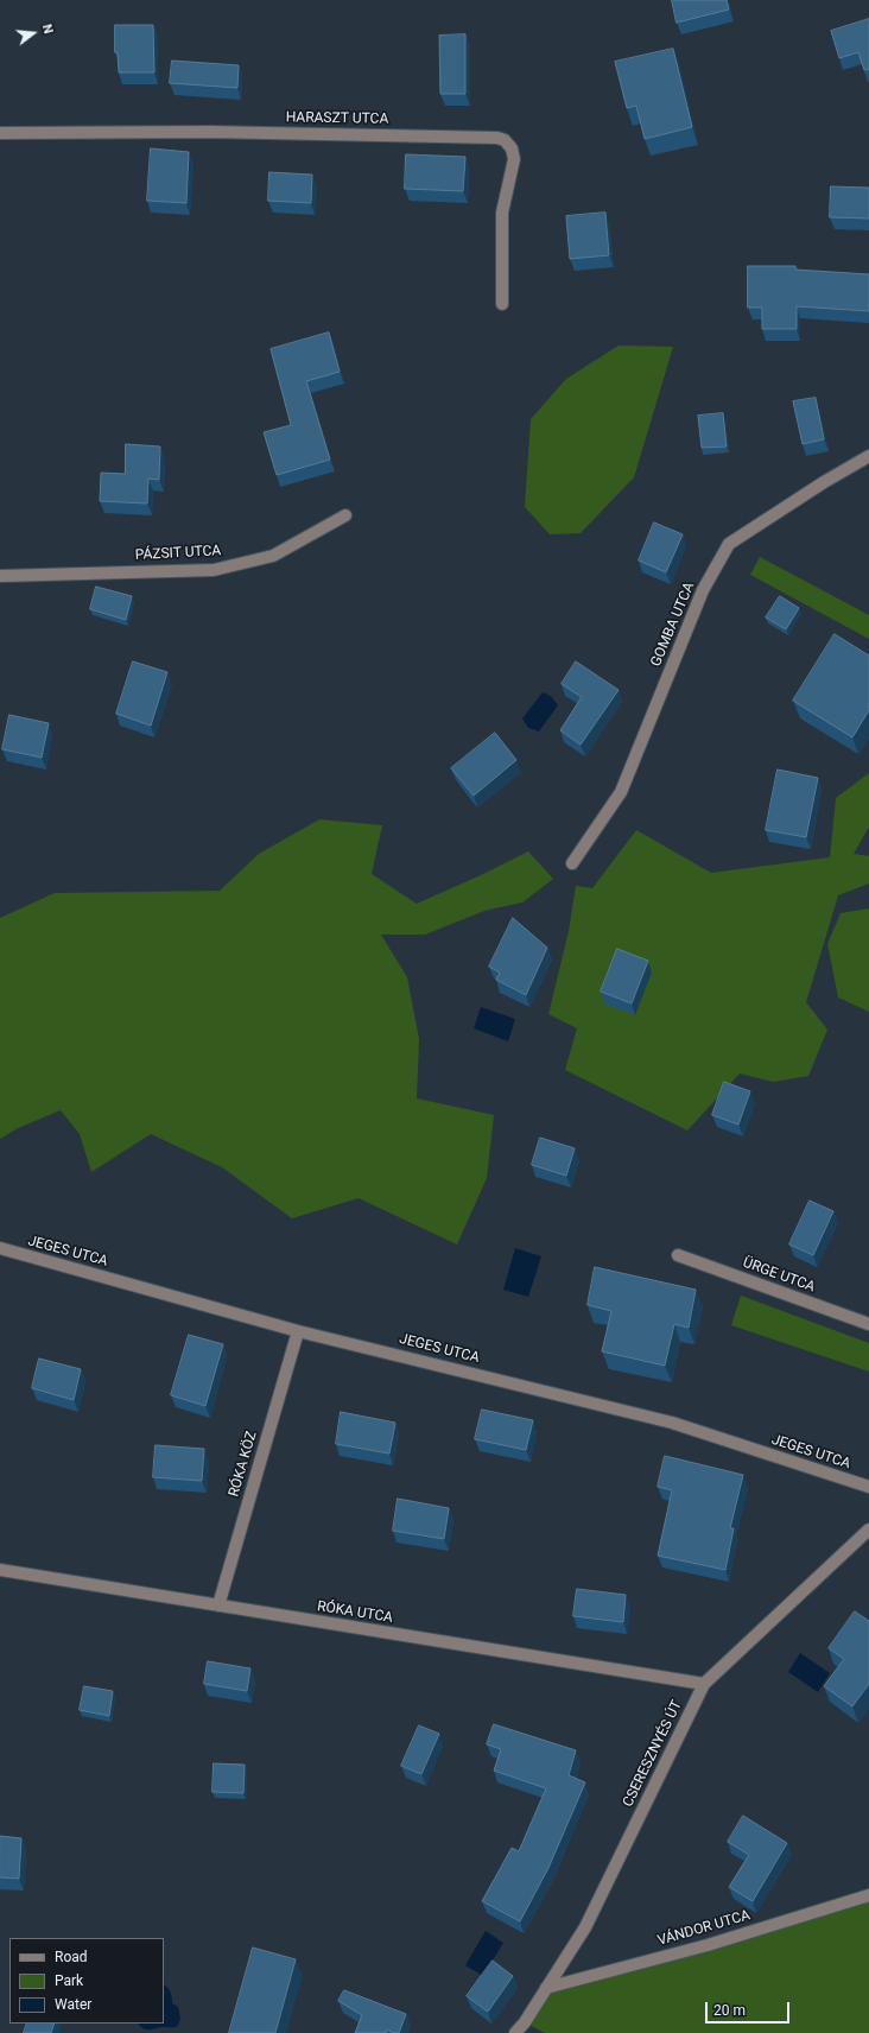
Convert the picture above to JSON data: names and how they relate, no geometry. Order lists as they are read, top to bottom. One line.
{"streets":{"street":["HARASZT UTCA","PÁZSIT UTCA","GOMBA UTCA","JEGES UTCA","ÜRGE UTCA","RÓKA KÖZ","RÓKA UTCA","CSERESZNYÉS ÚT","VÁNDOR UTCA"]},"crossings":[["JEGES UTCA","RÓKA KÖZ"],["RÓKA KÖZ","RÓKA UTCA"],["RÓKA UTCA","CSERESZNYÉS ÚT"],["CSERESZNYÉS ÚT","VÁNDOR UTCA"]],"legend":["Road","Park","Water"],"scale_bar":"20 m","north":"right"}
